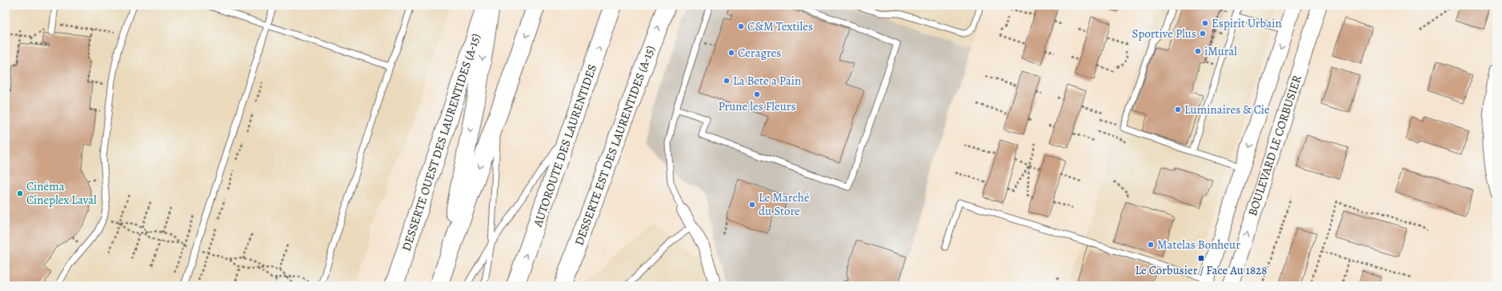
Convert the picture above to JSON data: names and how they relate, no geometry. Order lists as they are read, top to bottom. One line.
{"streets":{"main road":["DESSERTE OUEST DES LAURENTIDES (A-15)","AUTOROUTE DES LAURENTIDES","DESSERTE EST DES LAURENTIDES (A-15)"],"street":["BOULEVARD LE CORBUSIER"]},"places":{"other":["Espirit Urbain","C&M Textiles","Sportive Plus","iMural","Ceragres","La Bete a Pain","Prune les Fleurs","Luminaires & Cie","Cinéma Cineplex Laval","Le Marché du Store","Matelas Bonheur"],"transit":["Le Corbusier / Face Au 1828"]}}
